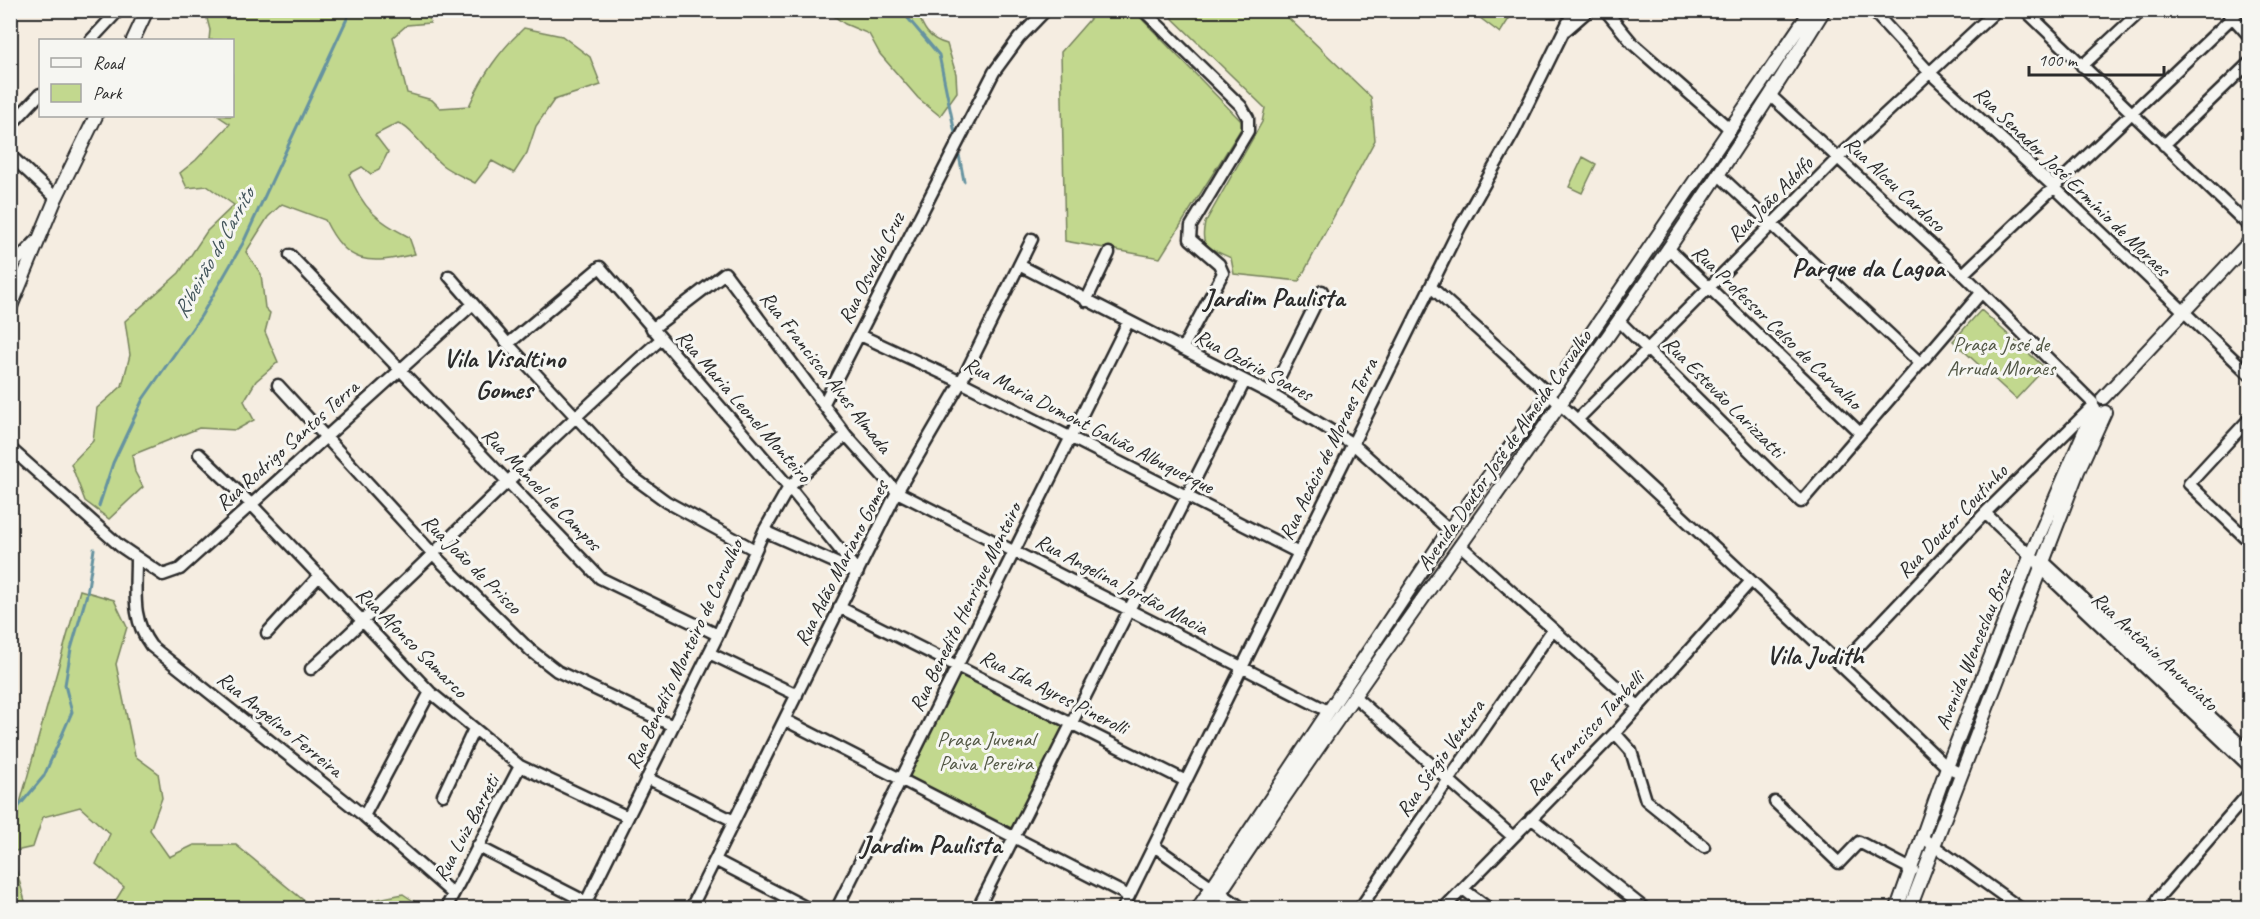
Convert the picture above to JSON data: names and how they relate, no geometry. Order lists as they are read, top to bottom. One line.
{"streets":{"main road":["Avenida Doutor José de Almeida Carvalho","Rua Doutor Coutinho","Avenida Wenceslau Braz"],"street":["Rua Senador José Ermínio de Moraes","Rua Alceu Cardoso","Rua João Adolfo","Rua Osvaldo Cruz","Rua Professor Celso de Carvalho","Rua Ozório Soares","Rua Francisca Alves Almada","Rua Estevão Larizzatti","Rua Maria Leonel Monteiro","Rua Maria Dumont Galvão Albuquerque","Rua Rodrigo Santos Terra","Rua Acácio de Moraes Terra","Rua Manoel de Campos","Rua Adão Mariano Gomes","Rua João de Prisco","Rua Angelina Jordão Macia","Rua Benedito Henrique Monteiro","Rua Afonso Samarco","Rua Antônio Anunciato","Rua Benedito Monteiro de Carvalho","Rua Ida Ayres Pinerolli","Rua Angelino Ferreira","Rua Francisco Tambelli","Rua Sérgio Ventura","Rua Luiz Barreti"]},"crossings":[["Rua Senador José Ermínio de Moraes","Rua João Adolfo"],["Rua Senador José Ermínio de Moraes","Rua Doutor Coutinho"],["Rua Alceu Cardoso","Rua João Adolfo"],["Rua Alceu Cardoso","Avenida Doutor José de Almeida Carvalho"],["Rua Alceu Cardoso","Rua Doutor Coutinho"],["Rua Alceu Cardoso","Avenida Wenceslau Braz"],["Rua João Adolfo","Rua Professor Celso de Carvalho"],["Rua João Adolfo","Rua Estevão Larizzatti"],["Rua Osvaldo Cruz","Rua Francisca Alves Almada"],["Rua Osvaldo Cruz","Rua Maria Dumont Galvão Albuquerque"],["Rua Professor Celso de Carvalho","Rua Estevão Larizzatti"],["Rua Professor Celso de Carvalho","Avenida Doutor José de Almeida Carvalho"],["Rua Ozório Soares","Rua Acácio de Moraes Terra"],["Rua Ozório Soares","Avenida Doutor José de Almeida Carvalho"],["Rua Ozório Soares","Rua Adão Mariano Gomes"],["Rua Ozório Soares","Rua Benedito Henrique Monteiro"],["Rua Francisca Alves Almada","Rua Maria Leonel Monteiro"],["Rua Francisca Alves Almada","Rua Adão Mariano Gomes"],["Rua Francisca Alves Almada","Rua Angelina Jordão Macia"],["Rua Francisca Alves Almada","Rua Benedito Monteiro de Carvalho"],["Rua Estevão Larizzatti","Avenida Doutor José de Almeida Carvalho"],["Rua Maria Leonel Monteiro","Rua Adão Mariano Gomes"],["Rua Maria Leonel Monteiro","Rua Benedito Monteiro de Carvalho"],["Rua Maria Dumont Galvão Albuquerque","Rua Acácio de Moraes Terra"],["Rua Maria Dumont Galvão Albuquerque","Rua Adão Mariano Gomes"],["Rua Maria Dumont Galvão Albuquerque","Rua Benedito Henrique Monteiro"],["Rua Rodrigo Santos Terra","Rua Manoel de Campos"],["Rua Rodrigo Santos Terra","Rua João de Prisco"],["Rua Rodrigo Santos Terra","Rua Afonso Samarco"],["Rua Rodrigo Santos Terra","Rua Angelino Ferreira"],["Rua Acácio de Moraes Terra","Rua Angelina Jordão Macia"],["Rua Acácio de Moraes Terra","Rua Ida Ayres Pinerolli"],["Avenida Doutor José de Almeida Carvalho","Rua Angelina Jordão Macia"],["Rua Manoel de Campos","Rua Benedito Monteiro de Carvalho"],["Rua Doutor Coutinho","Avenida Wenceslau Braz"],["Rua Doutor Coutinho","Rua Antônio Anunciato"],["Rua Adão Mariano Gomes","Rua Angelina Jordão Macia"],["Rua Adão Mariano Gomes","Rua Ida Ayres Pinerolli"],["Rua João de Prisco","Rua Benedito Monteiro de Carvalho"],["Rua Angelina Jordão Macia","Rua Benedito Henrique Monteiro"],["Rua Benedito Henrique Monteiro","Rua Ida Ayres Pinerolli"],["Rua Afonso Samarco","Rua Benedito Monteiro de Carvalho"],["Rua Afonso Samarco","Rua Luiz Barreti"],["Avenida Wenceslau Braz","Rua Antônio Anunciato"],["Rua Angelino Ferreira","Rua Luiz Barreti"]],"districts":["Parque da Lagoa","Jardim Paulista","Vila Visaltino Gomes","Vila Judith","Jardim Paulista"],"water":["Ribeirão do Carrito"],"parks":["Praça José de Arruda Moraes","Praça Juvenal Paiva Pereira"],"legend":["Road","Park"],"scale_bar":"100 m"}
